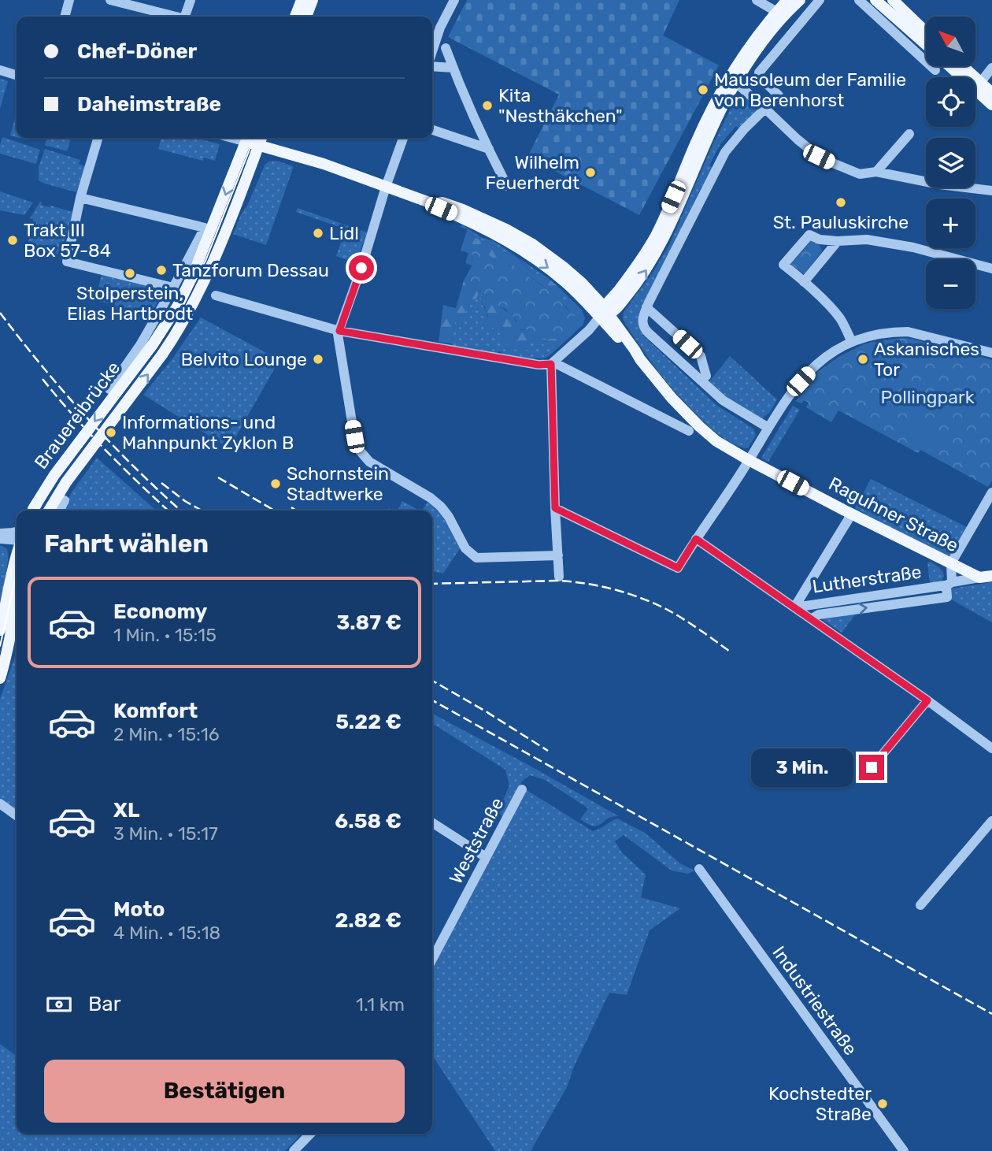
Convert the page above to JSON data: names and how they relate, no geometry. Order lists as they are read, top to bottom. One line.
{"streets":{"main road":["Brauereibrücke","Raguhner Straße","Lutherstraße"],"street":["Weststraße","Industriestraße"]},"crossings":[["Brauereibrücke","Raguhner Straße"],["Raguhner Straße","Lutherstraße"]],"parks":["Pollingpark"],"places":["Mausoleum der Familie von Berenhorst","Kita \"Nesthäkchen\"","Wilhelm Feuerherdt","St. Pauluskirche","Lidl","Trakt III Box 57-84","Tanzforum Dessau","Stolperstein, Elias Hartbrodt","Belvito Lounge","Askanisches Tor","Informations- und Mahnpunkt Zyklon B","Schornstein Stadtwerke","Kochstedter Straße"],"north":"top left","page":{"map_buttons":["+","−"],"banner":["Chef-Döner","Daheimstraße"],"heading":"Fahrt wählen","list":[{"name":"Economy","note":"1 Min. · 15:15","value":"3.87 €"},{"name":"Komfort","note":"2 Min. · 15:16","value":"5.22 €"},{"name":"XL","note":"3 Min. · 15:17","value":"6.58 €"},{"name":"Moto","note":"4 Min. · 15:18","value":"2.82 €"}],"bubble":"3 Min.","pay":["Bar","1.1 km"],"buttons":"Bestätigen"}}
